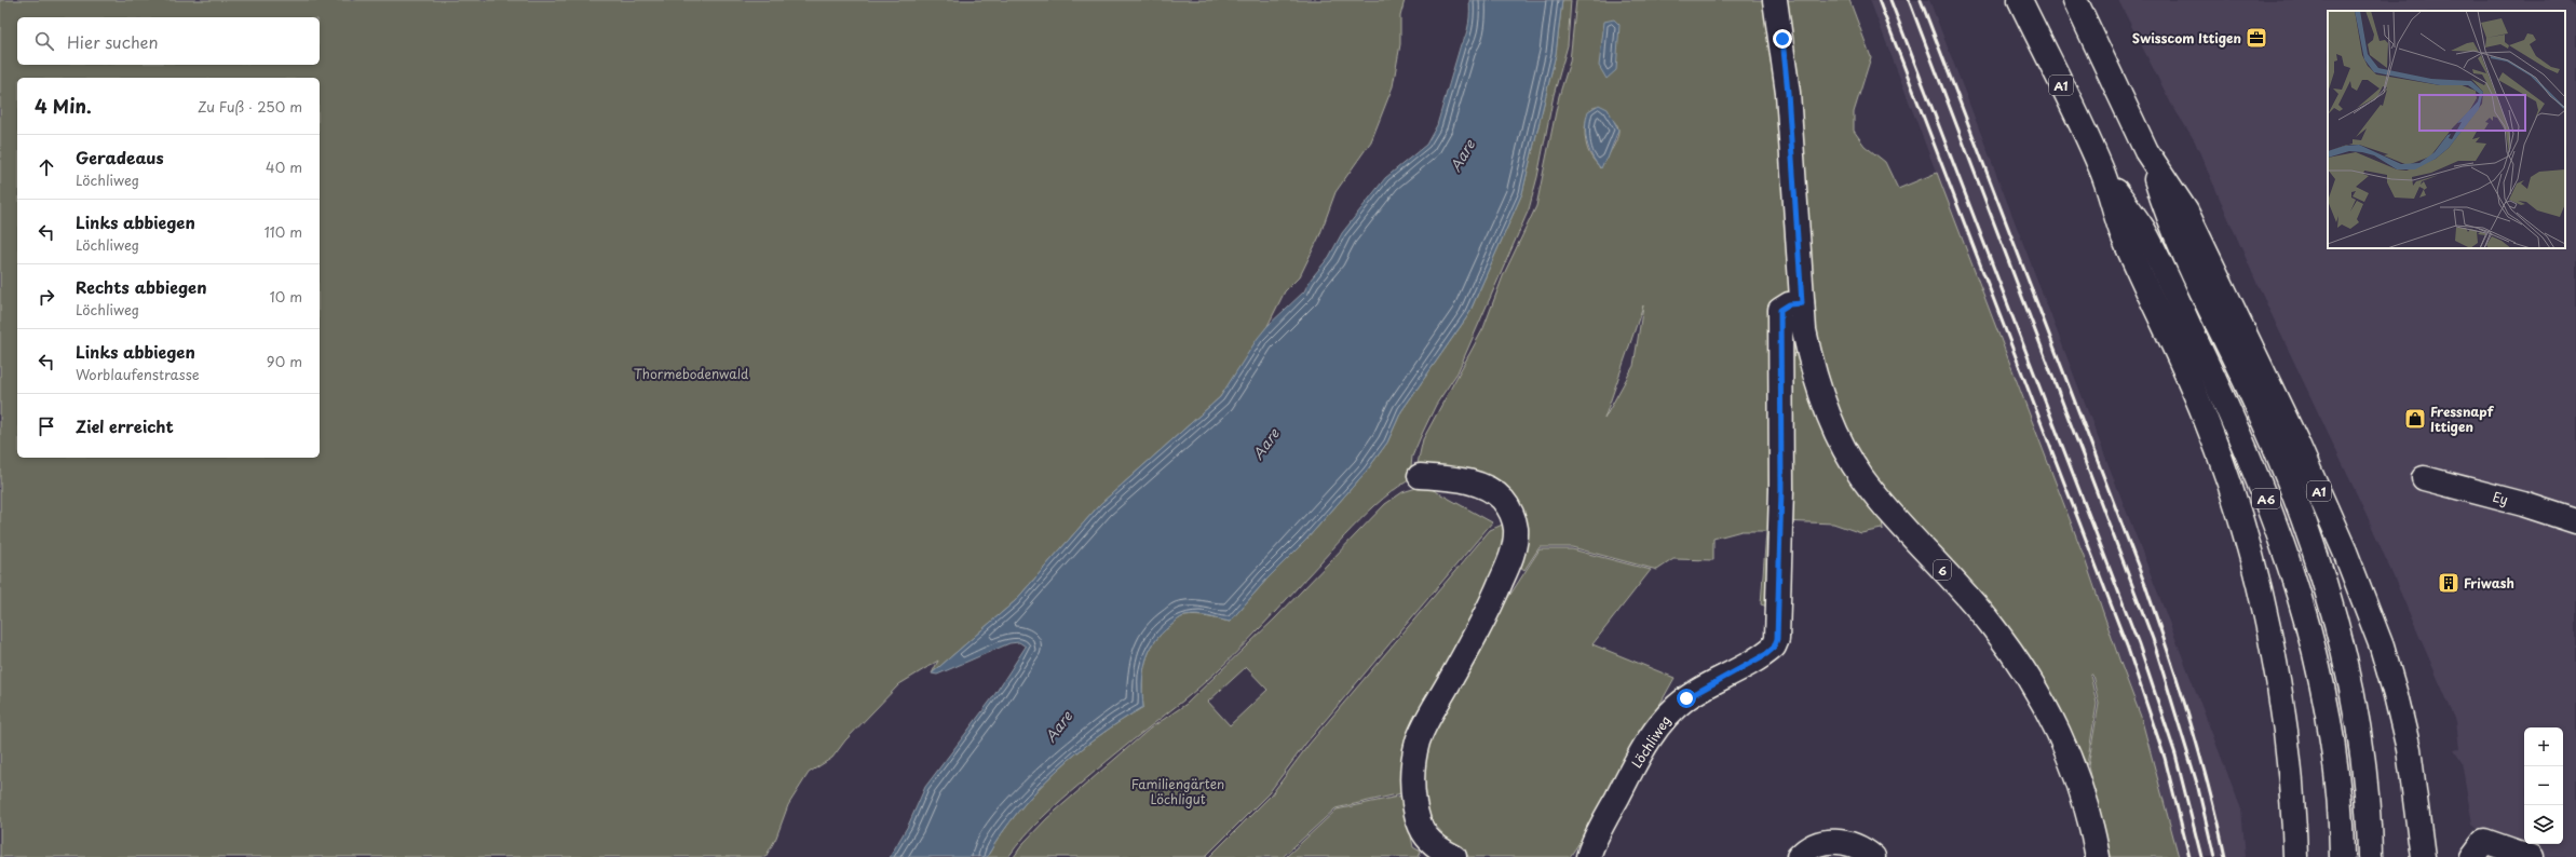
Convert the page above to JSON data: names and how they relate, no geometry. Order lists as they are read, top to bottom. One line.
{"streets":{"main road":["A1","Ey","A6","6","Löchliweg"]},"crossings":[["A1","A6"],["6","Löchliweg"]],"water":["Aare"],"parks":["Thormebodenwald","Familiengärten Löchligut"],"places":{"office":["Swisscom Ittigen"],"shop":["Fressnapf Ittigen"],"building":["Friwash"]},"page":{"search":"Hier suchen","heading":["4 Min.","Zu Fuß · 250 m"],"list":[["Geradeaus","Löchliweg","40 m"],["Links abbiegen","Löchliweg","110 m"],["Rechts abbiegen","Löchliweg","10 m"],["Links abbiegen","Worblaufenstrasse","90 m"],"Ziel erreicht"],"map_buttons":["+","−"]}}
